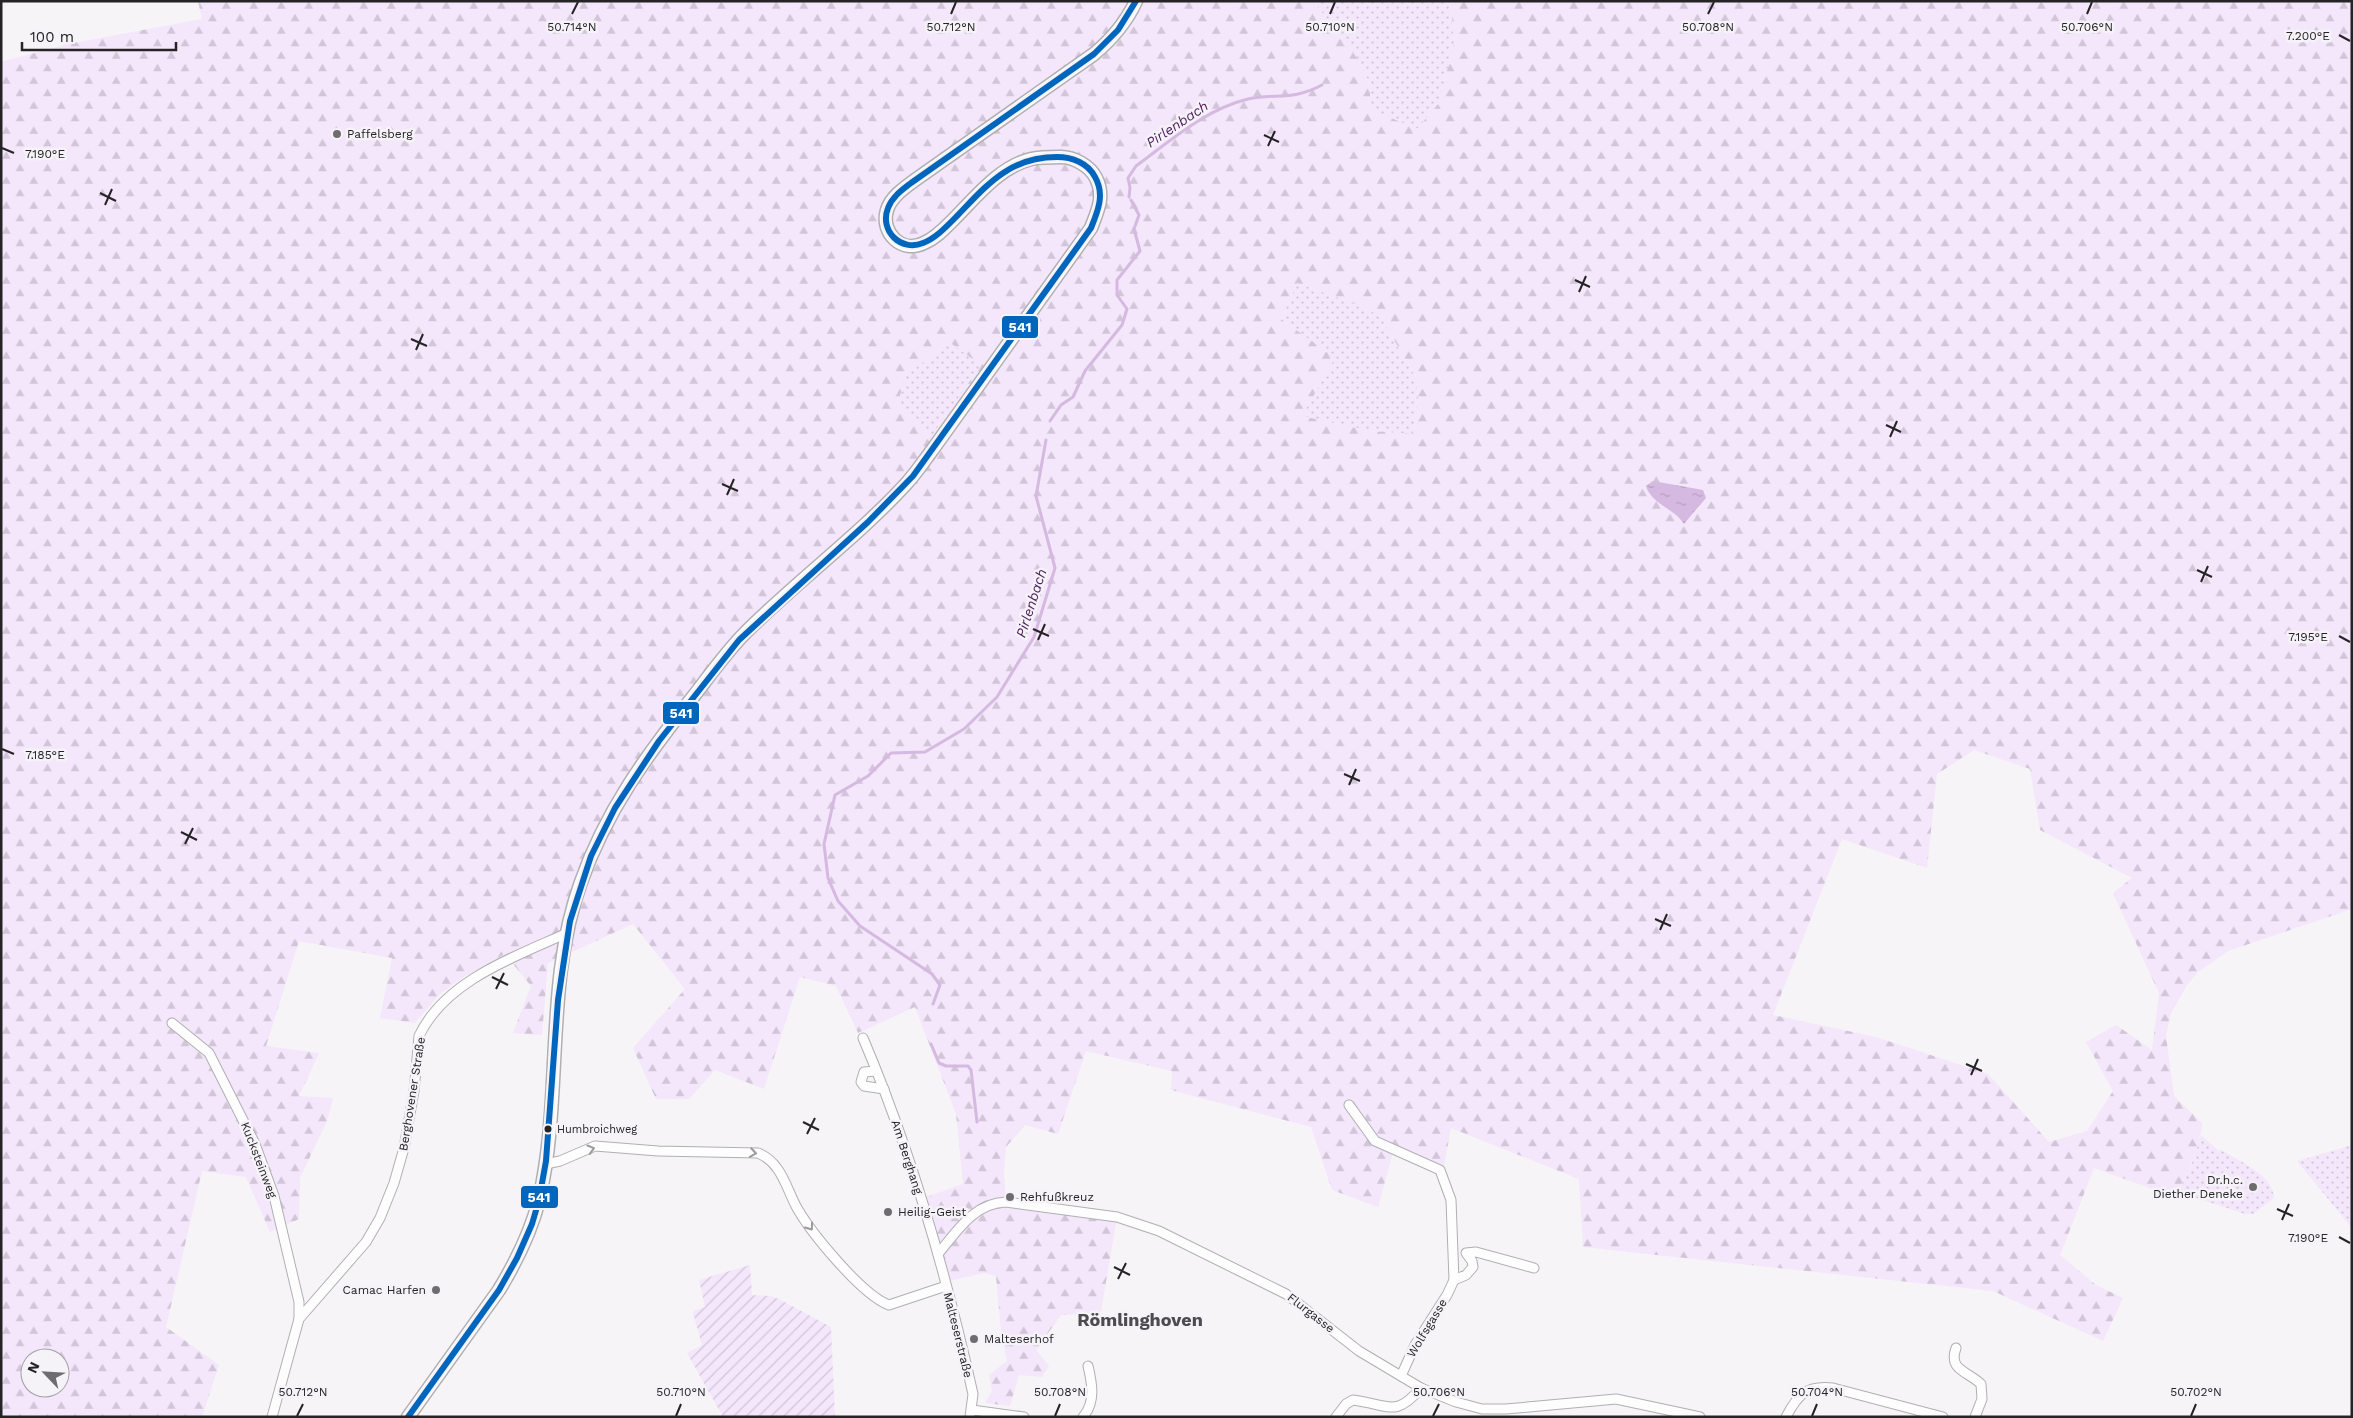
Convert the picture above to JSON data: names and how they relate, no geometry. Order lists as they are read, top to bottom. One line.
{"streets":{"street":["Berghovener Straße","Am Berghang","Kucksteinweg","Flurgasse","Wolfsgasse","Malteserstraße"]},"crossings":[["Berghovener Straße","Kucksteinweg"],["Am Berghang","Flurgasse"],["Am Berghang","Malteserstraße"],["Flurgasse","Wolfsgasse"],["Flurgasse","Malteserstraße"]],"districts":["Römlinghoven"],"water":["Pirlenbach"],"places":["Paffelsberg","Humbroichweg","Dr.h.c. Diether Deneke","Rehfußkreuz","Heilig-Geist","Camac Harfen","Malteserhof"],"lines":["transit line 541"],"scale_bar":"100 m","north":"top left","coordinates":["50.714°N","50.712°N","50.710°N","50.708°N","50.706°N","7.200°E","7.190°E","7.195°E","7.185°E","50.704°N","50.702°N"]}
